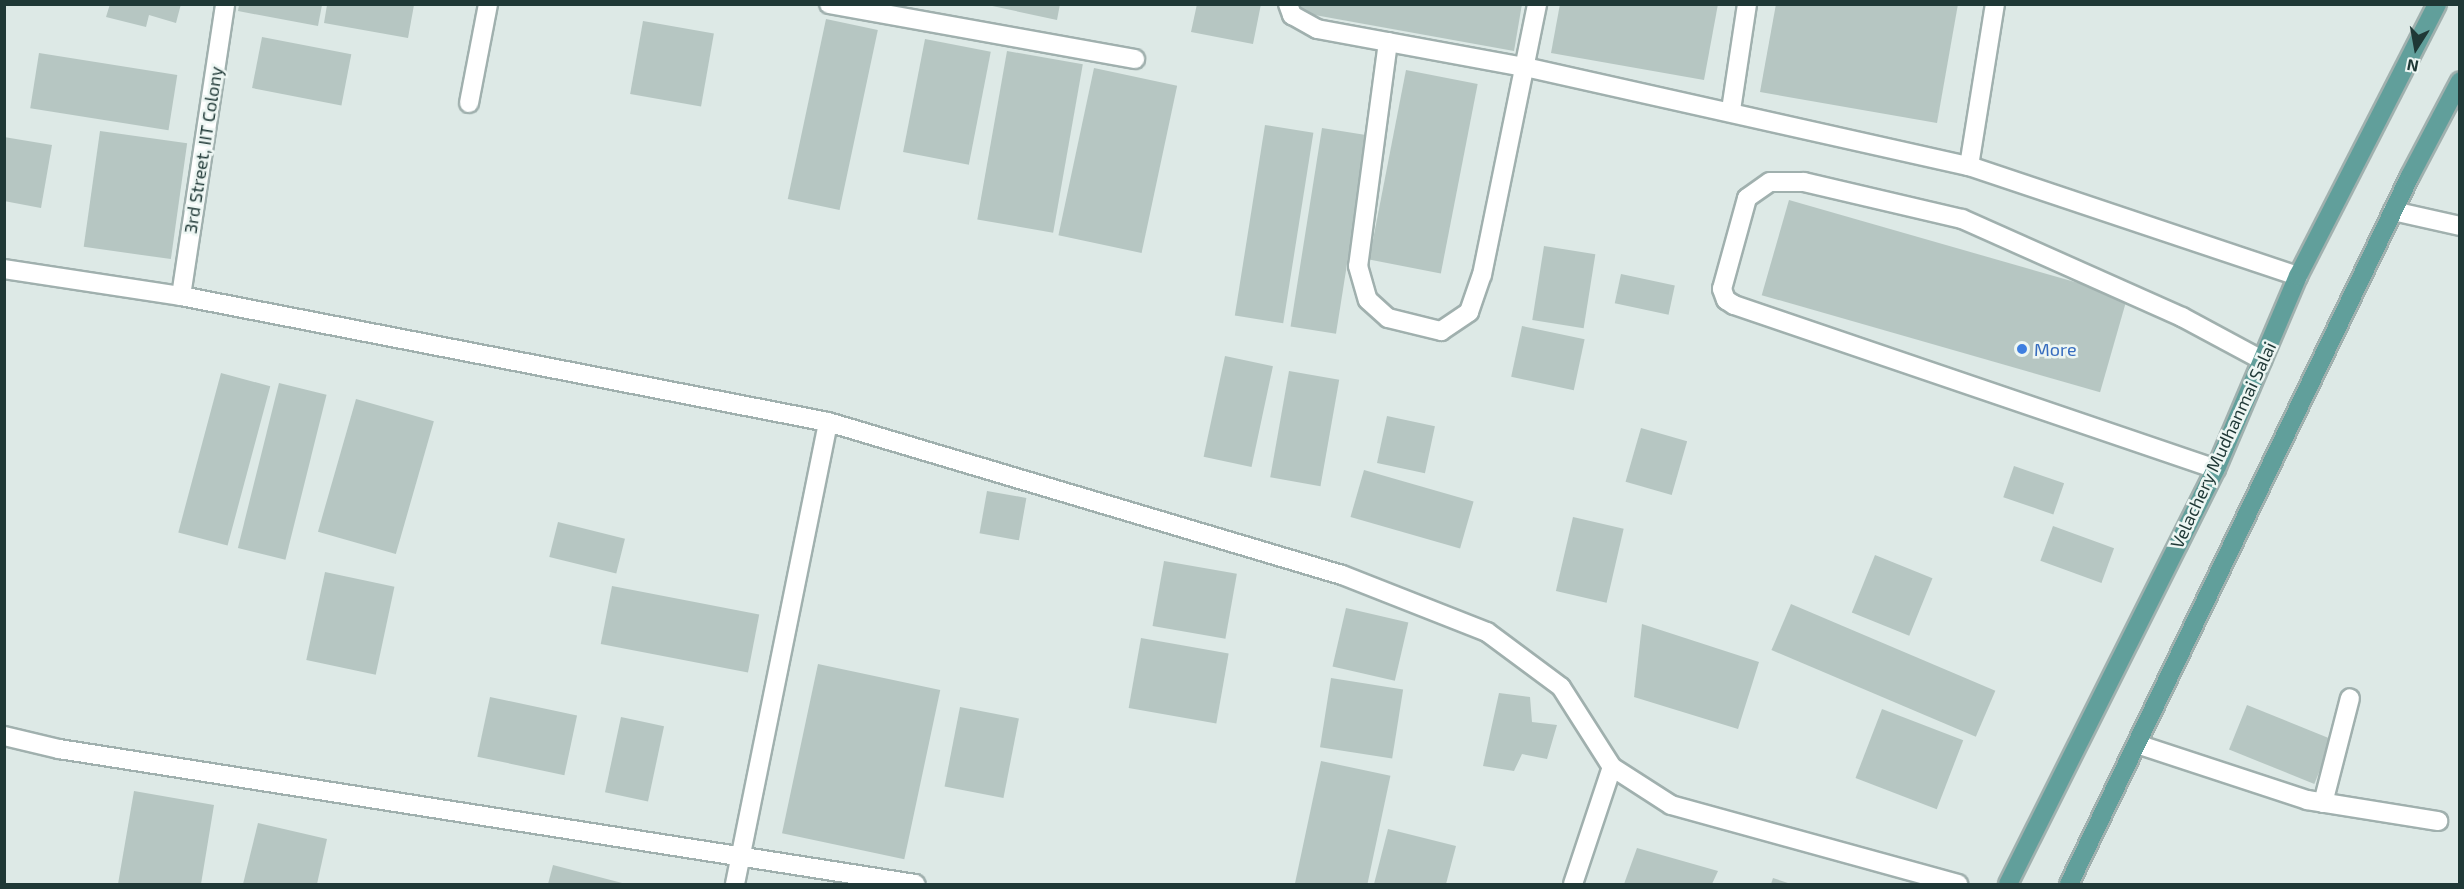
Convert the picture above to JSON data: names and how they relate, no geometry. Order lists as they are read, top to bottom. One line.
{"streets":{"main road":["Velachery Mudhanmai Salai"],"street":["3rd Street, IIT Colony"]},"places":["More"],"north":"bottom"}
